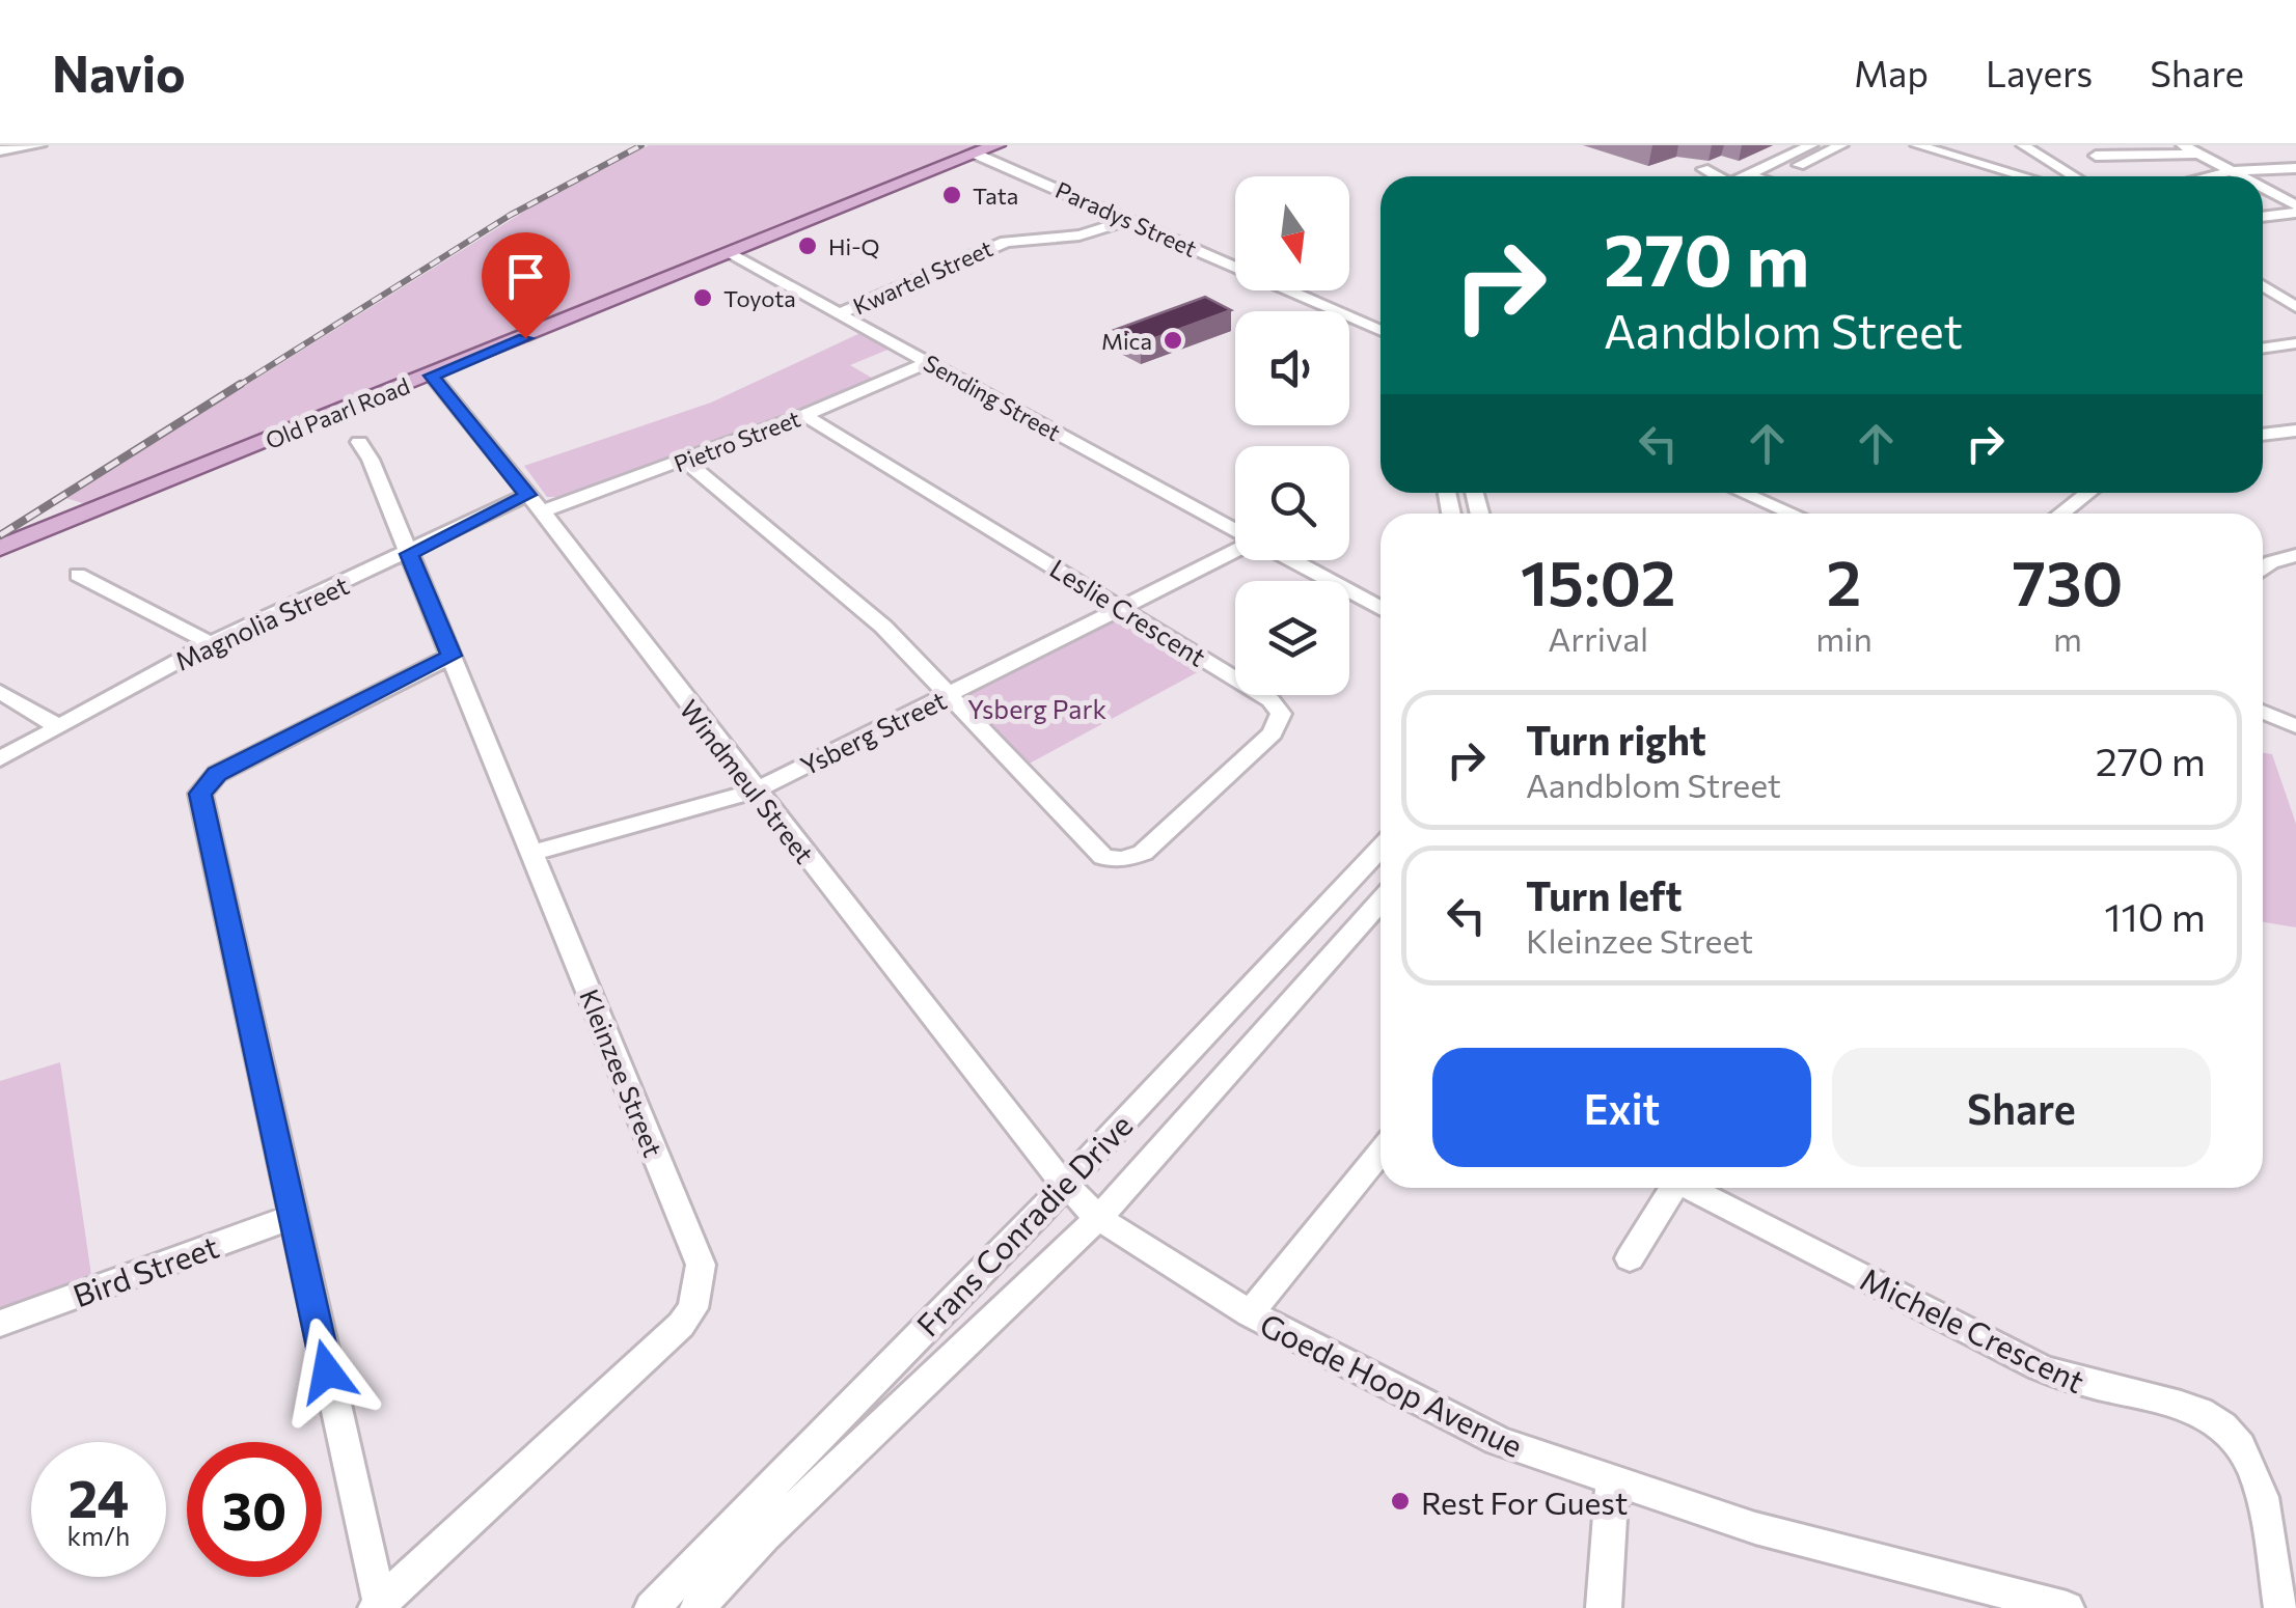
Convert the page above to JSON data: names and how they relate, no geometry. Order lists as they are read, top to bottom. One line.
{"streets":{"main road":["Old Paarl Road"],"street":["Paradys Street","Kwartel Street","Sending Street","Pietro Street","Leslie Crescent","Magnolia Street","Ysberg Street","Windmeul Street","Kleinzee Street","Frans Conradie Drive","Bird Street","Michele Crescent","Goede Hoop Avenue"]},"crossings":[["Paradys Street","Kwartel Street"],["Paradys Street","Old Paarl Road"],["Kwartel Street","Sending Street"],["Sending Street","Old Paarl Road"],["Sending Street","Pietro Street"],["Old Paarl Road","Windmeul Street"],["Pietro Street","Leslie Crescent"],["Pietro Street","Windmeul Street"],["Leslie Crescent","Ysberg Street"],["Magnolia Street","Windmeul Street"],["Magnolia Street","Kleinzee Street"],["Ysberg Street","Windmeul Street"],["Ysberg Street","Kleinzee Street"],["Windmeul Street","Frans Conradie Drive"],["Windmeul Street","Goede Hoop Avenue"],["Frans Conradie Drive","Goede Hoop Avenue"]],"parks":["Ysberg Park"],"places":["Tata","Hi-Q","Toyota","Mica","Rest For Guest"],"north":"bottom","page":{"header":"Navio","nav":["Map","Layers","Share"],"turn":["270 m","Aandblom Street"],"eta":["15:02","Arrival","2","min","730","m"],"list":[{"name":"Turn right","note":"Aandblom Street","value":"270 m"},{"name":"Turn left","note":"Kleinzee Street","value":"110 m"}],"buttons":["Exit","Share"],"speed":"24 km/h","limit":"30"}}
